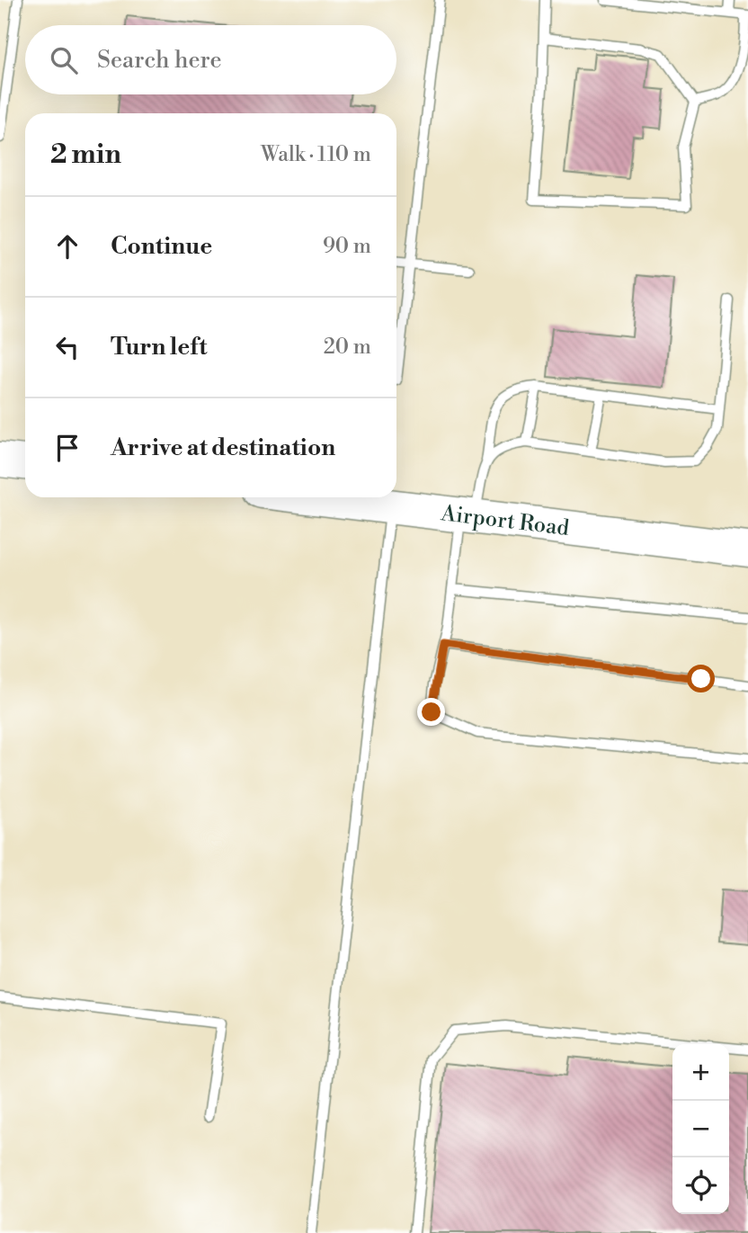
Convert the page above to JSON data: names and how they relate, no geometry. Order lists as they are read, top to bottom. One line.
{"streets":{"highway":["Airport Road"]},"page":{"search":"Search here","heading":["2 min","Walk · 110 m"],"list":[["Continue","90 m"],["Turn left","20 m"],"Arrive at destination"],"map_buttons":["+","−"]}}
